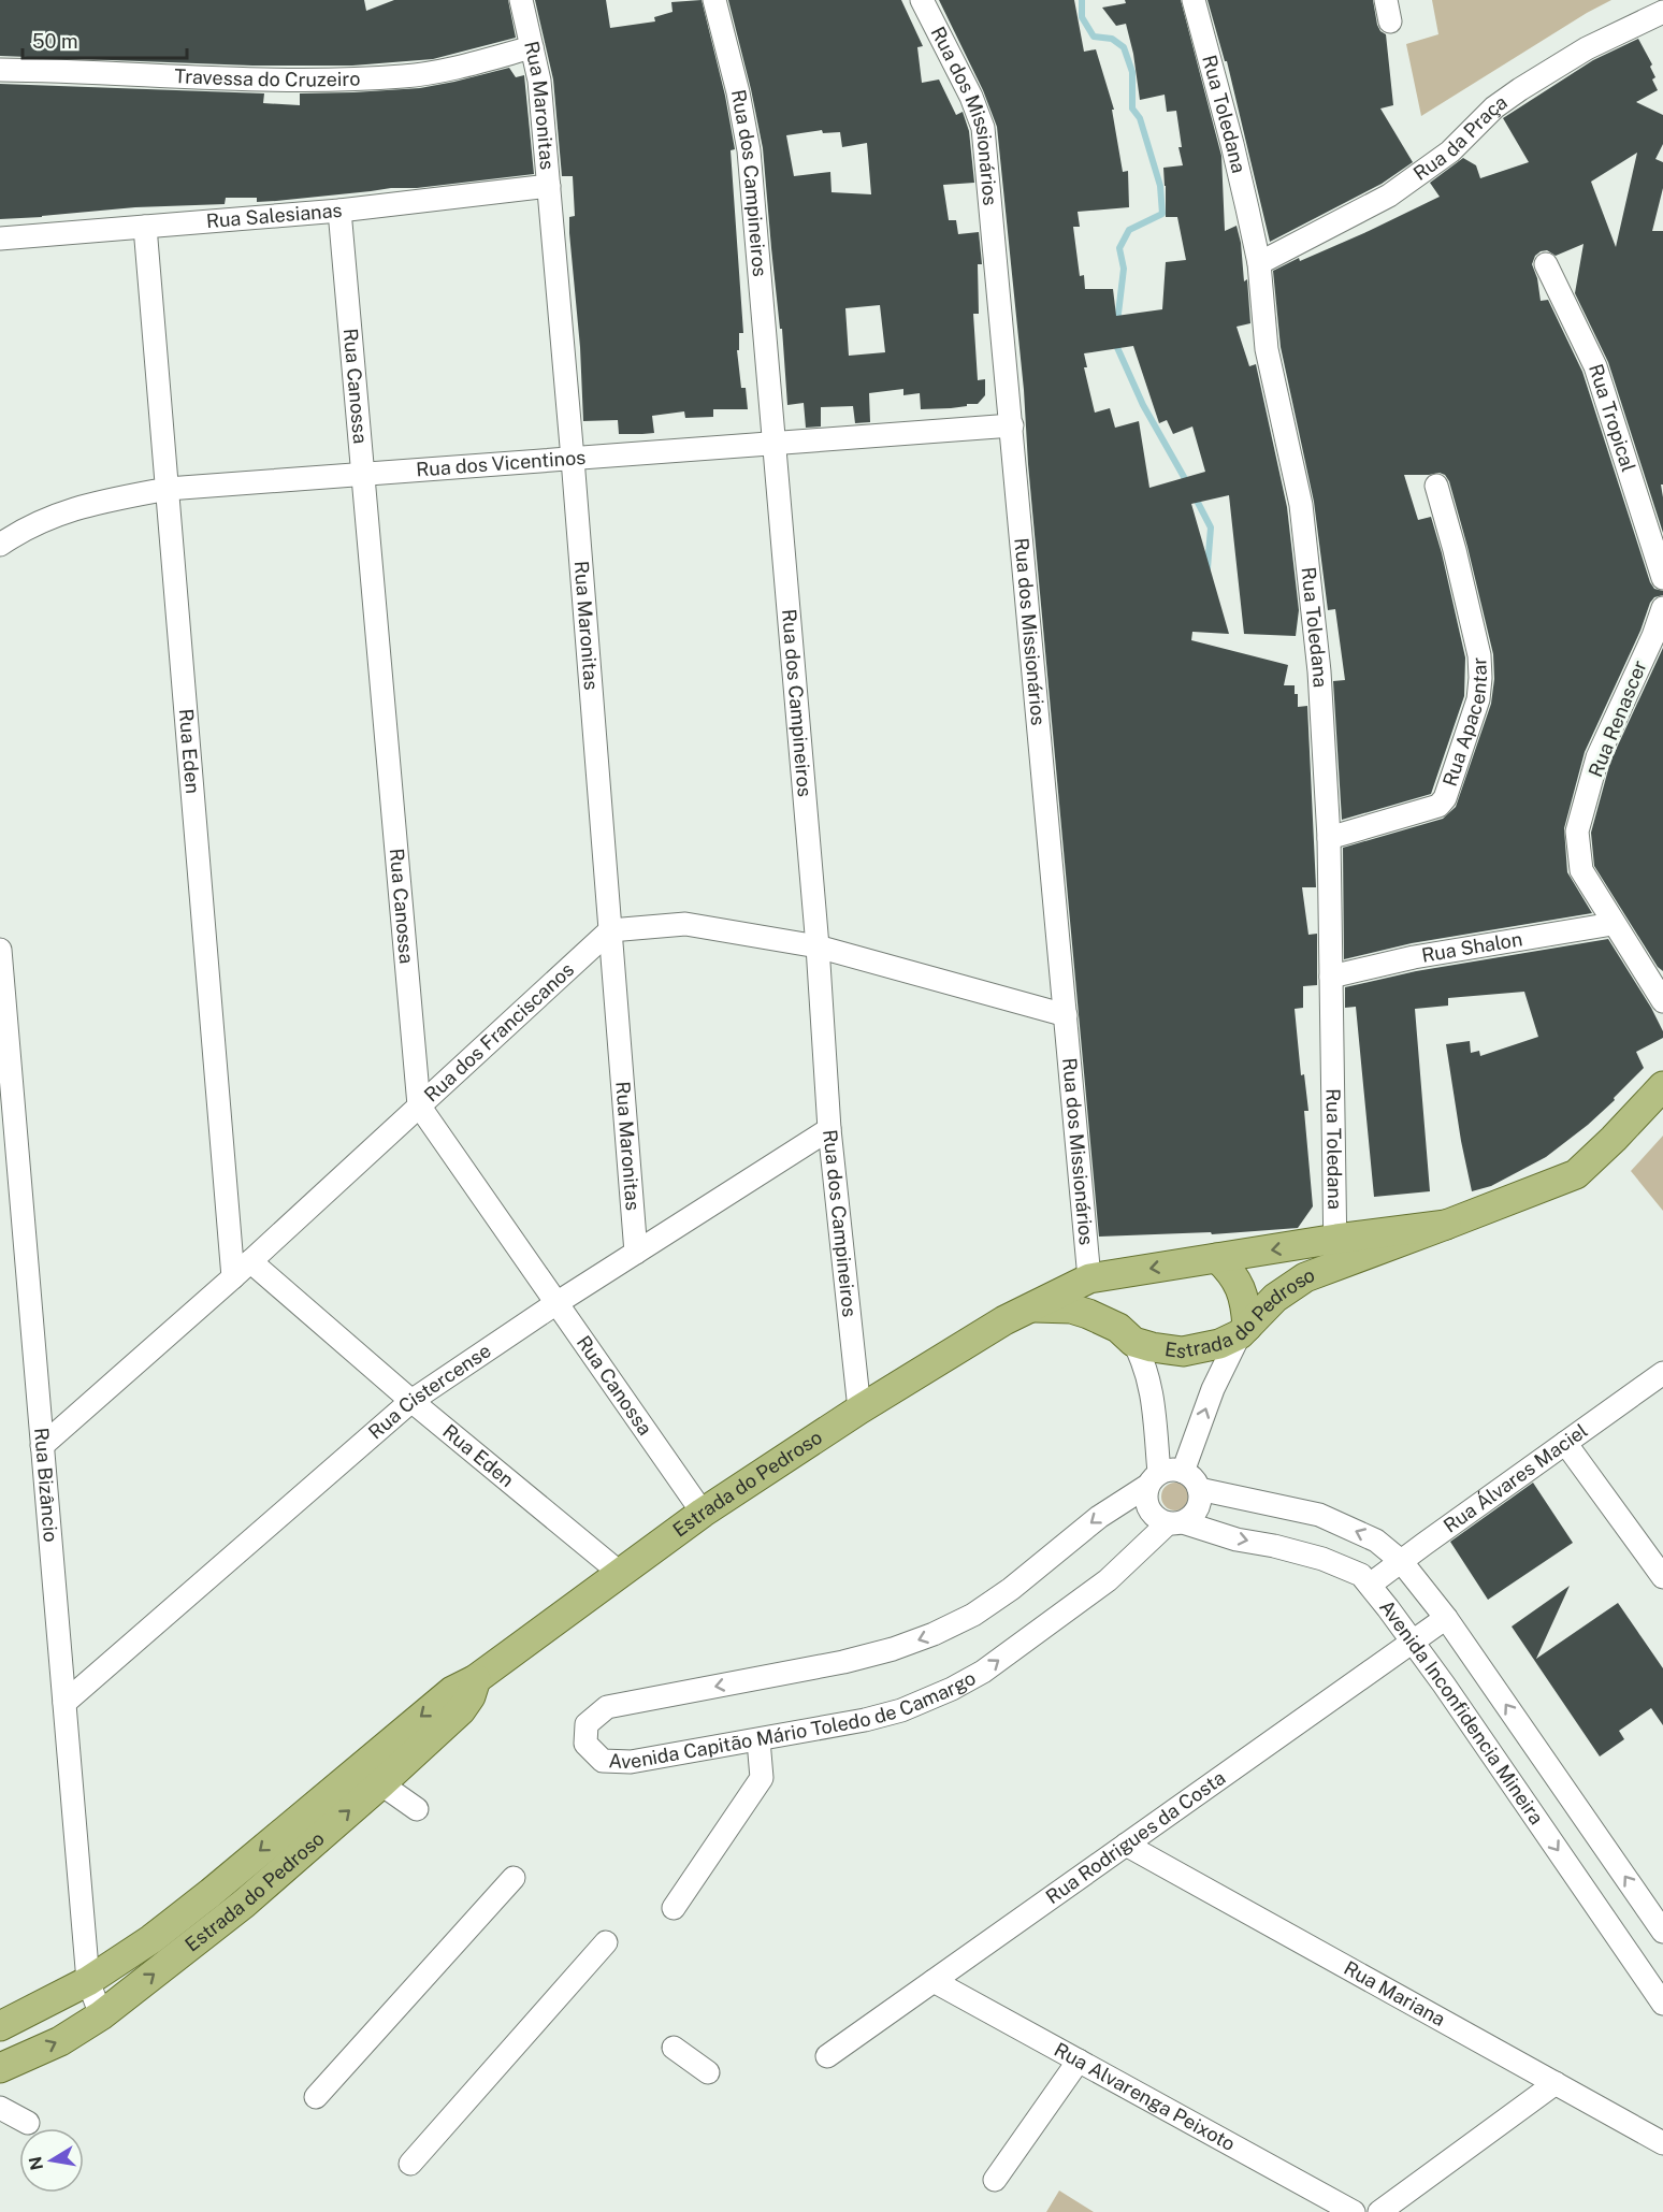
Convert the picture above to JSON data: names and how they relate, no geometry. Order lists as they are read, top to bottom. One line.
{"streets":{"main road":["Estrada do Pedroso"],"street":["Travessa do Cruzeiro","Rua Maronitas","Rua Toledana","Rua dos Missionários","Rua da Praça","Rua dos Campineiros","Rua Salesianas","Rua Canossa","Rua Tropical","Rua dos Vicentinos","Rua Renascer","Rua Apacentar","Rua Eden","Rua Shalon","Rua dos Franciscanos","Rua Cistercense","Rua Álvares Maciel","Rua Bizâncio","Avenida Inconfidencia Mineira","Avenida Capitão Mário Toledo de Camargo","Rua Rodrigues da Costa","Rua Mariana","Rua Alvarenga Peixoto"]},"crossings":[["Travessa do Cruzeiro","Rua Maronitas"],["Rua Maronitas","Rua Salesianas"],["Rua Maronitas","Rua dos Vicentinos"],["Rua Maronitas","Rua dos Franciscanos"],["Rua Maronitas","Rua Cistercense"],["Rua Toledana","Rua da Praça"],["Rua Toledana","Rua Apacentar"],["Rua Toledana","Rua Shalon"],["Rua Toledana","Estrada do Pedroso"],["Rua dos Missionários","Rua dos Vicentinos"],["Rua dos Missionários","Estrada do Pedroso"],["Rua dos Campineiros","Rua dos Vicentinos"],["Rua dos Campineiros","Estrada do Pedroso"],["Rua dos Campineiros","Rua Cistercense"],["Rua Salesianas","Rua Canossa"],["Rua Salesianas","Rua Eden"],["Rua Canossa","Rua dos Vicentinos"],["Rua Canossa","Rua dos Franciscanos"],["Rua Canossa","Estrada do Pedroso"],["Rua Canossa","Rua Cistercense"],["Rua dos Vicentinos","Rua Eden"],["Rua Renascer","Rua Shalon"],["Rua Eden","Rua dos Franciscanos"],["Rua Eden","Estrada do Pedroso"],["Rua Eden","Rua Cistercense"],["Rua dos Franciscanos","Rua Bizâncio"],["Estrada do Pedroso","Rua Bizâncio"],["Rua Cistercense","Rua Bizâncio"],["Rua Álvares Maciel","Avenida Inconfidencia Mineira"],["Avenida Inconfidencia Mineira","Avenida Capitão Mário Toledo de Camargo"],["Avenida Inconfidencia Mineira","Rua Rodrigues da Costa"],["Rua Rodrigues da Costa","Rua Mariana"],["Rua Rodrigues da Costa","Rua Alvarenga Peixoto"]],"scale_bar":"50 m","north":"left"}
